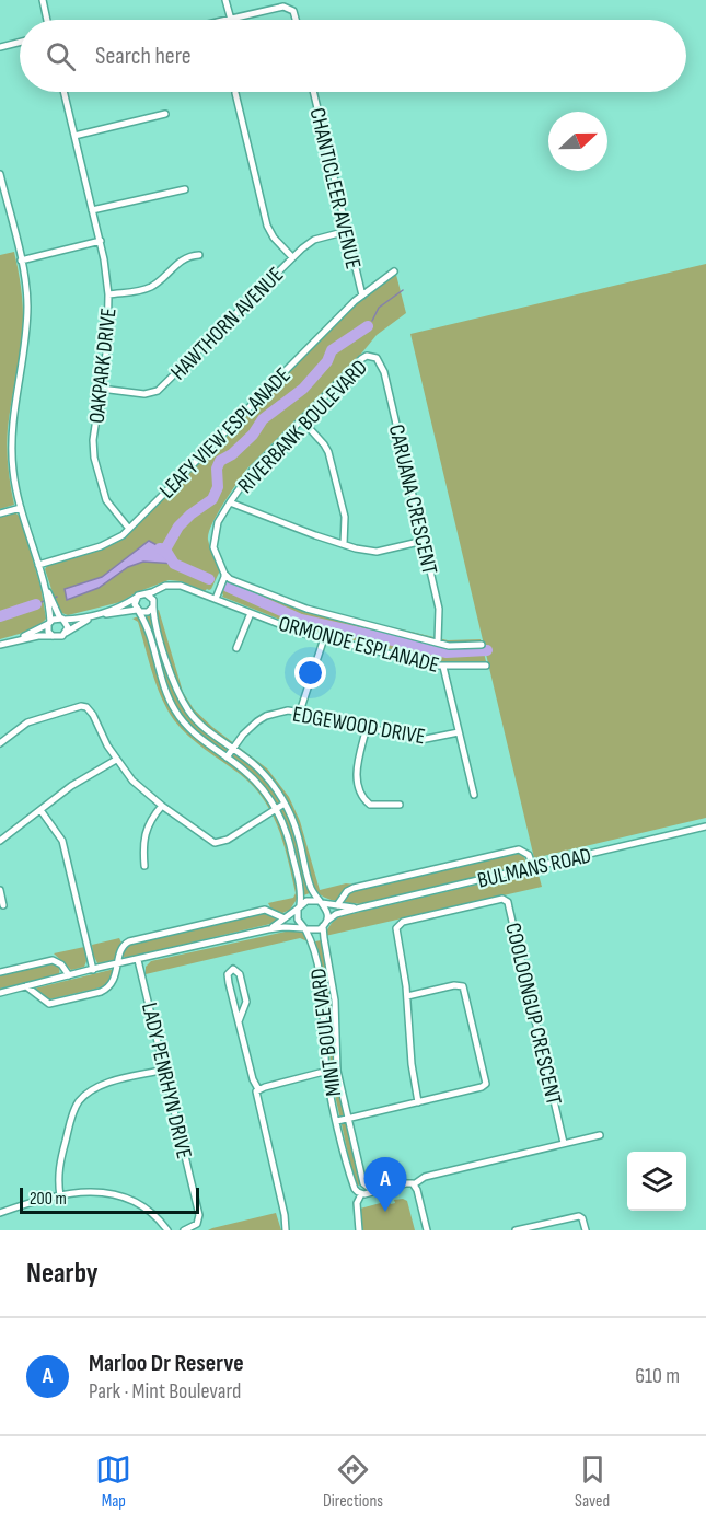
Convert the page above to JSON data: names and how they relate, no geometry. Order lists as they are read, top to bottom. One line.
{"streets":{"street":["CHANTICLEER AVENUE","HAWTHORN AVENUE","OAKPARK DRIVE","RIVERBANK BOULEVARD","LEAFY VIEW ESPLANADE","CARUANA CRESCENT","ORMONDE ESPLANADE","EDGEWOOD DRIVE","BULMANS ROAD","COOLOONGUP CRESCENT","MINT BOULEVARD","LADY PENRHYN DRIVE"]},"crossings":[["CHANTICLEER AVENUE","HAWTHORN AVENUE"],["CHANTICLEER AVENUE","LEAFY VIEW ESPLANADE"],["HAWTHORN AVENUE","OAKPARK DRIVE"],["OAKPARK DRIVE","LEAFY VIEW ESPLANADE"],["RIVERBANK BOULEVARD","CARUANA CRESCENT"],["BULMANS ROAD","MINT BOULEVARD"]],"scale_bar":"200 m","north":"right","page":{"search":"Search here","pins":"A","scale":"200 m","heading":"Nearby","list":[{"mark":"A","name":"Marloo Dr Reserve","note":"Park · Mint Boulevard","value":"610 m"}],"nav":["Map","Directions","Saved"]}}
